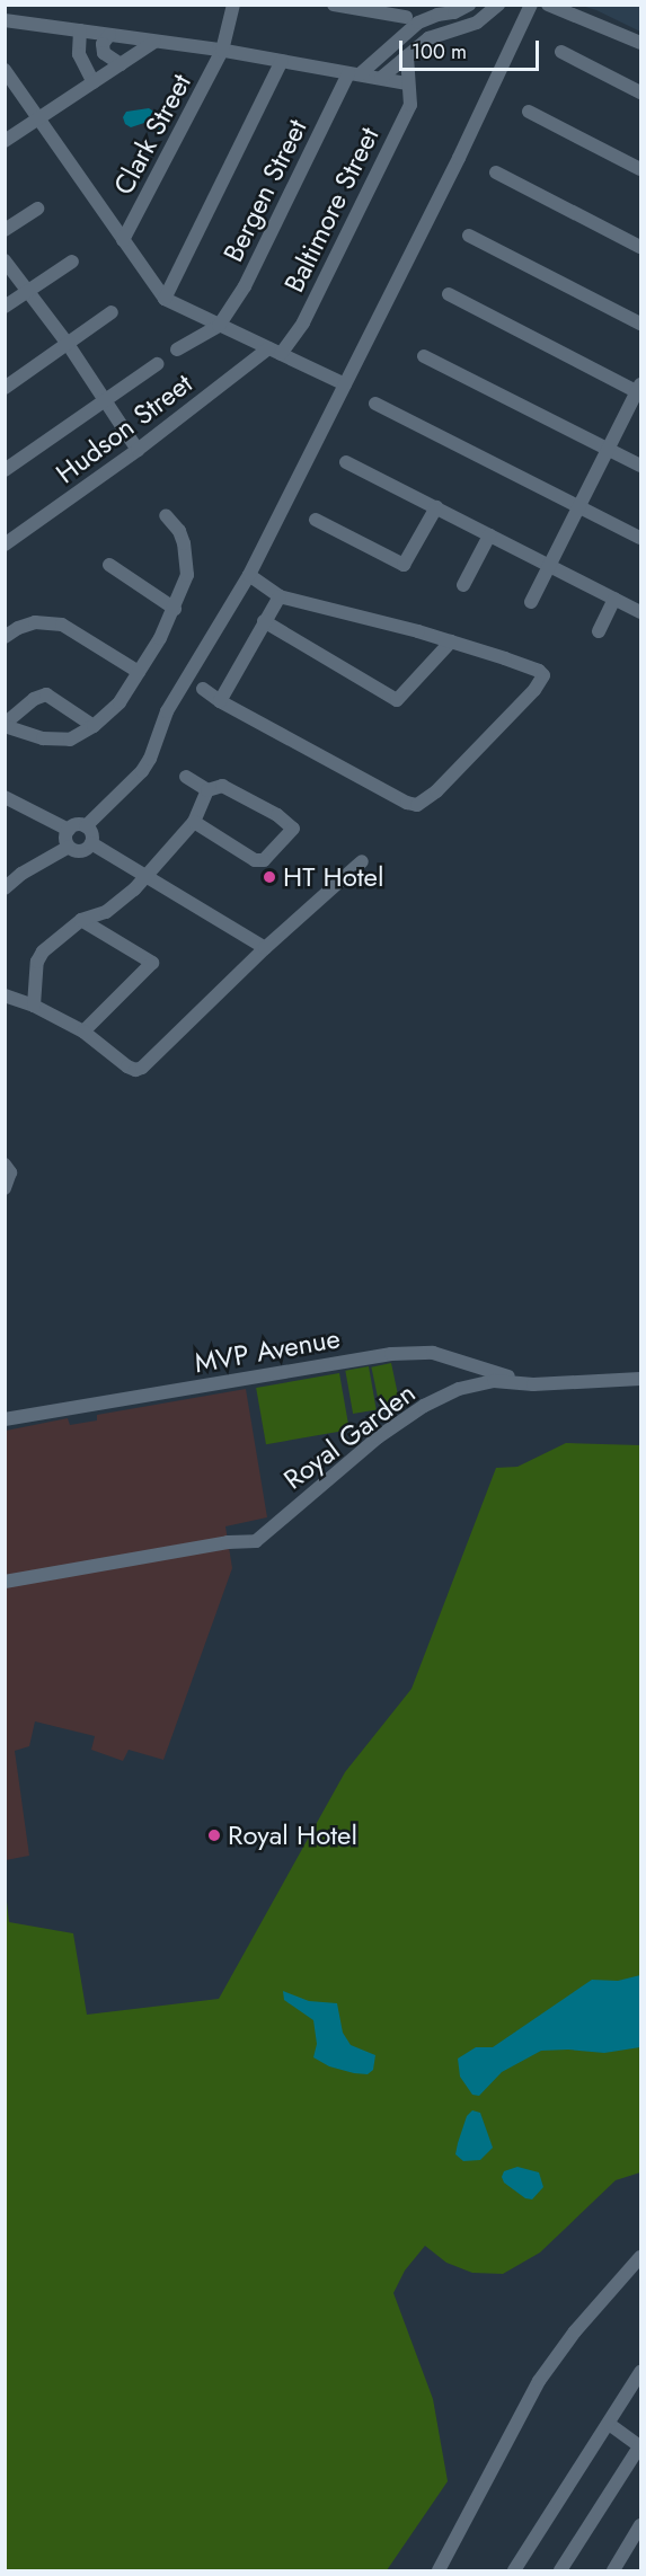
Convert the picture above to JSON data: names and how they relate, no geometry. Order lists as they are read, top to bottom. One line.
{"streets":{"street":["Clark Street","Bergen Street","Baltimore Street","Hudson Street","MVP Avenue","Royal Garden"]},"crossings":[["Baltimore Street","Hudson Street"],["MVP Avenue","Royal Garden"]],"places":["HT Hotel","Royal Hotel"],"scale_bar":"100 m"}
